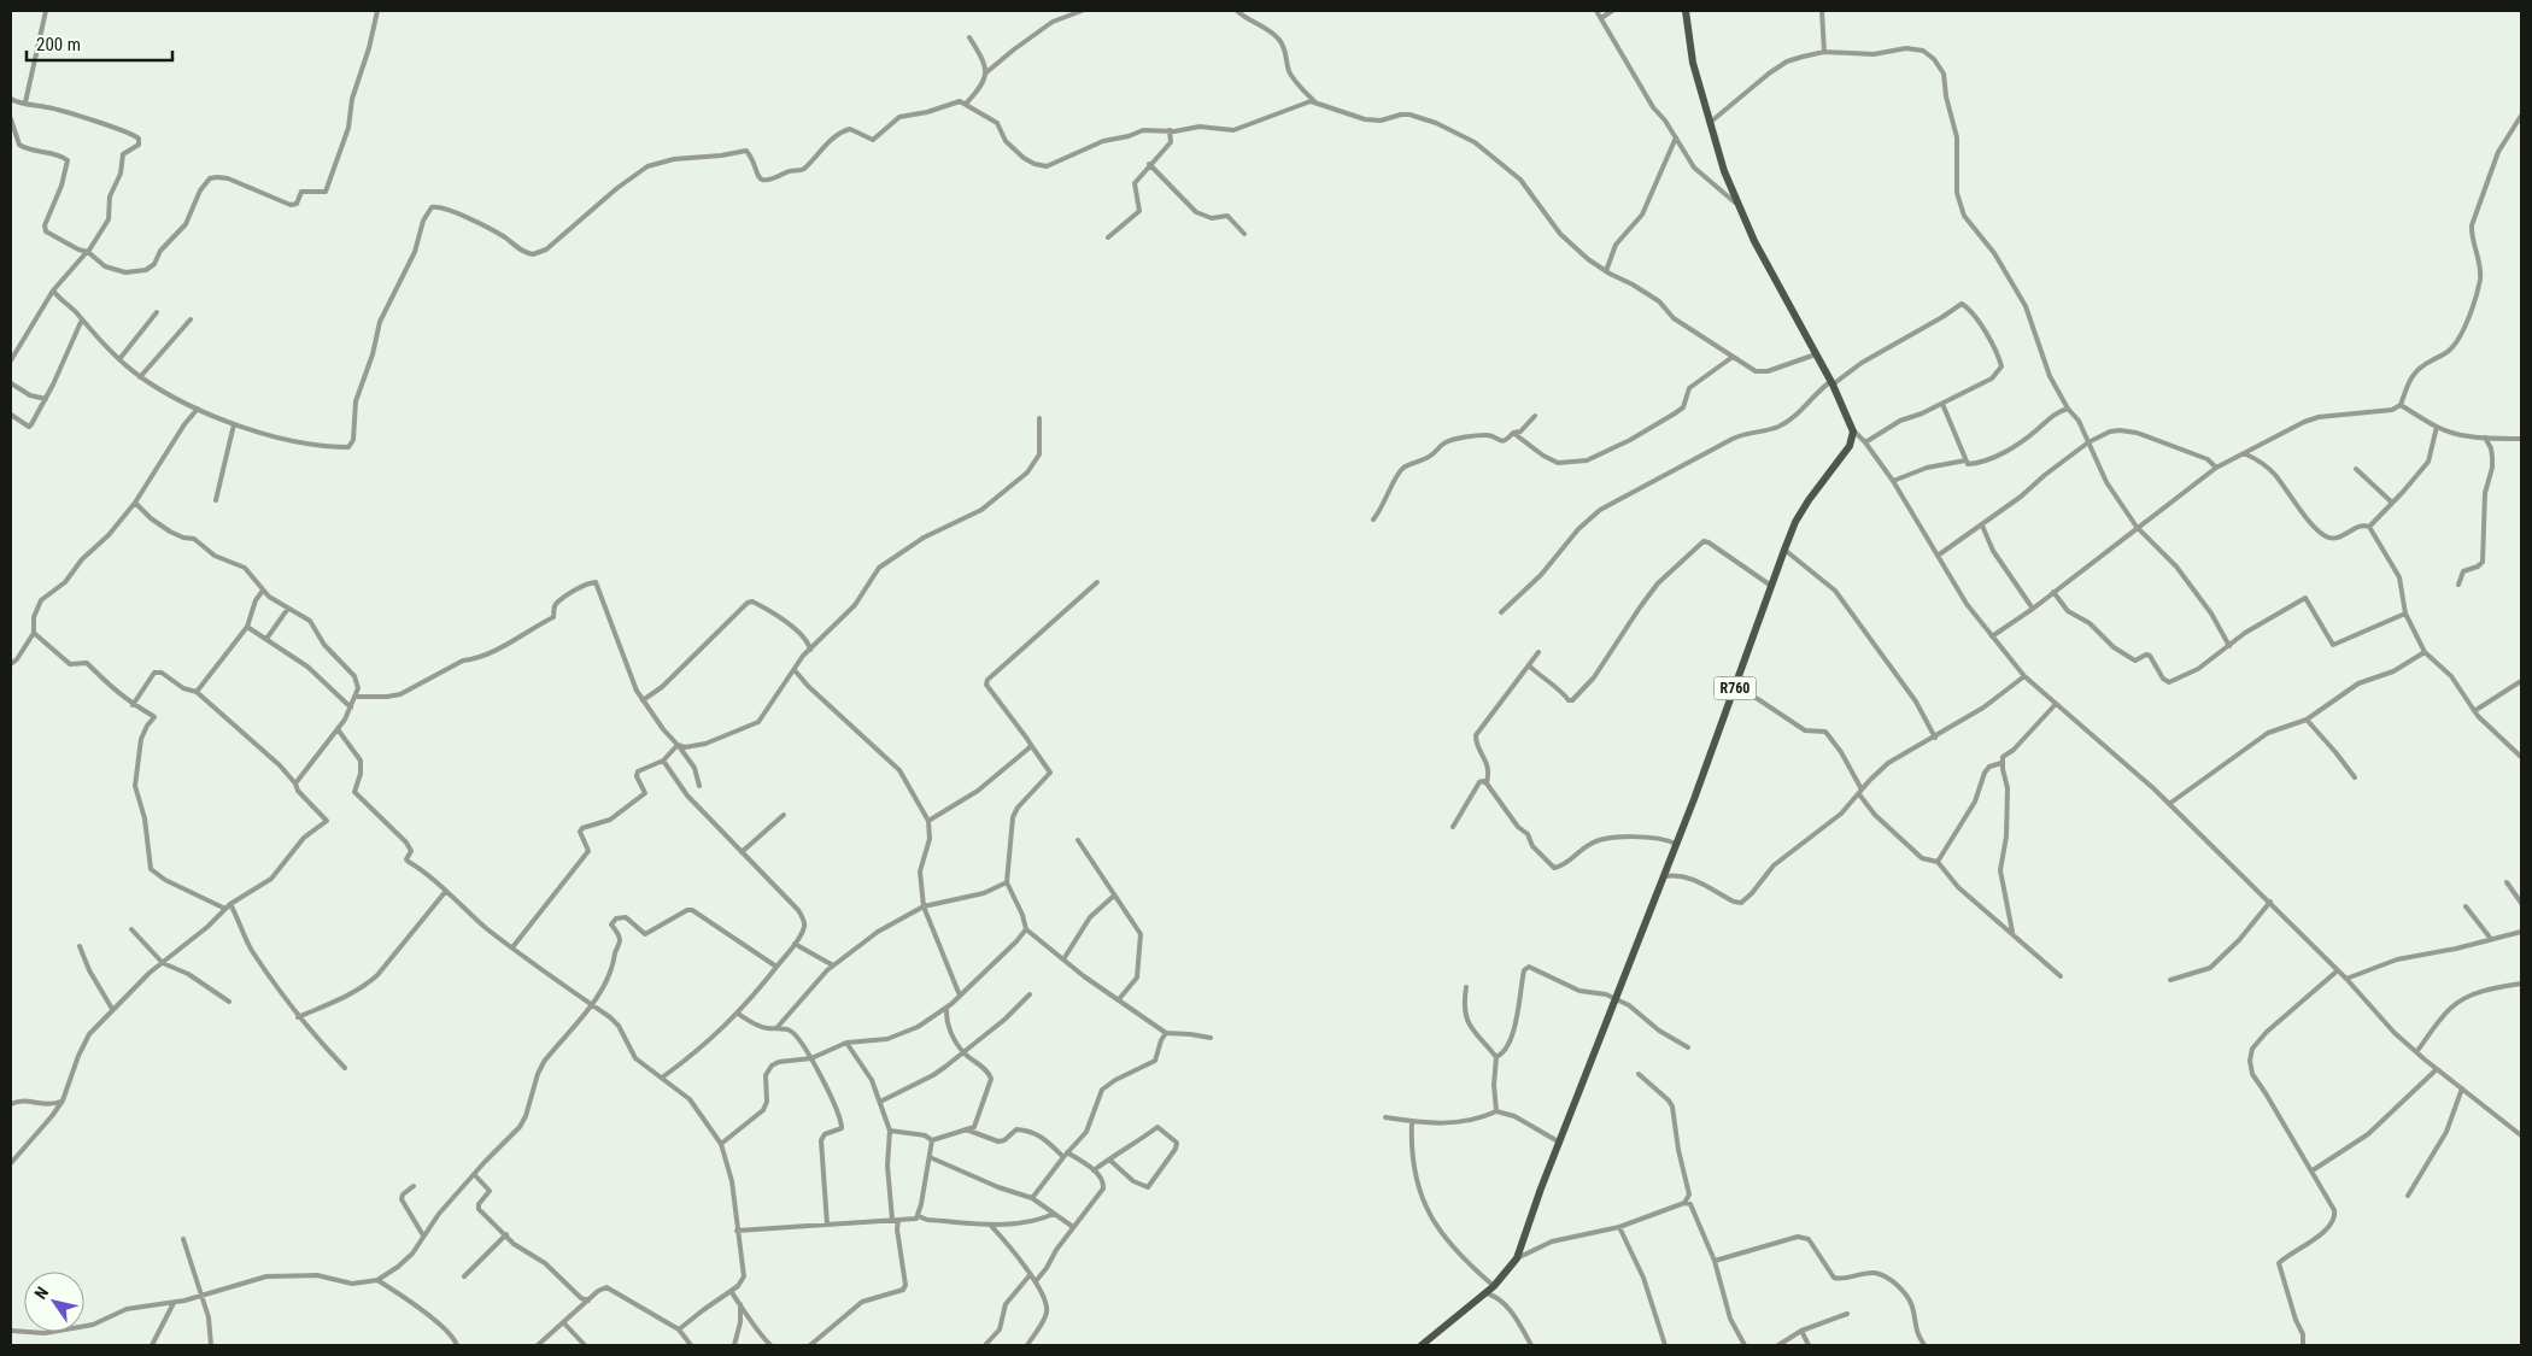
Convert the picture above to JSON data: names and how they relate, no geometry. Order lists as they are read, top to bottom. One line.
{"streets":{"main road":["R760"]},"scale_bar":"200 m","north":"top left"}
